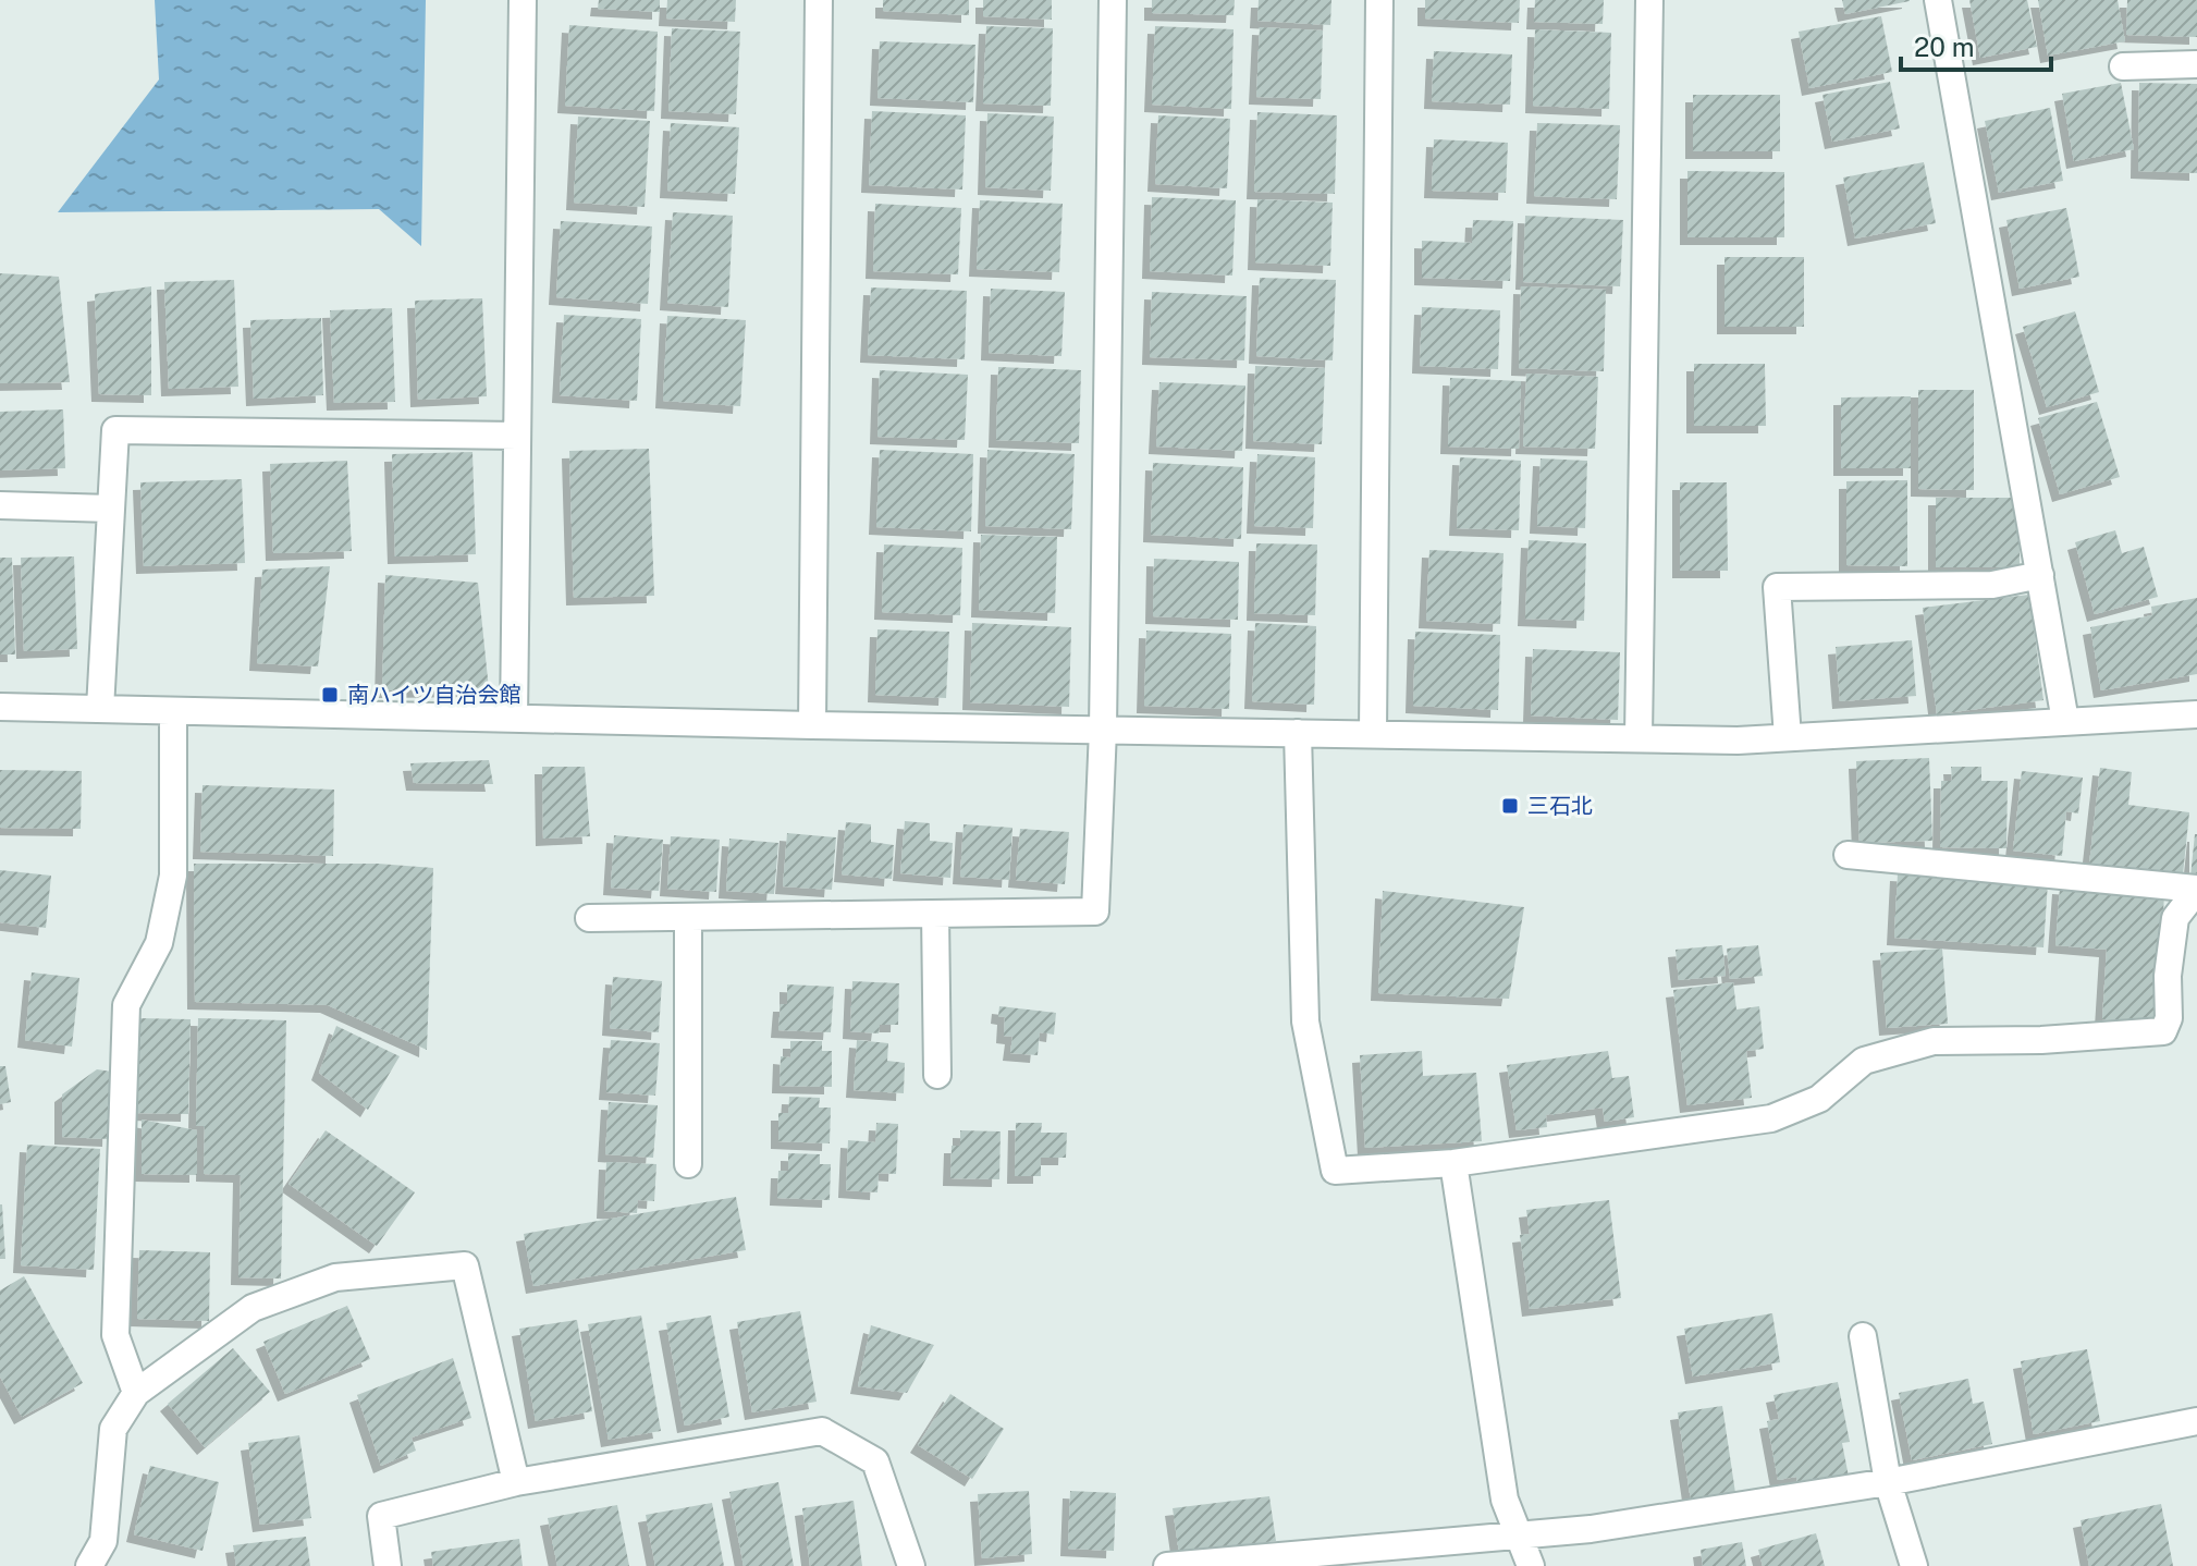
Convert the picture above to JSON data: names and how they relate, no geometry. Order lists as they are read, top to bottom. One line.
{"places":{"transit":["南ハイツ自治会館","三石北"]},"scale_bar":"20 m"}
